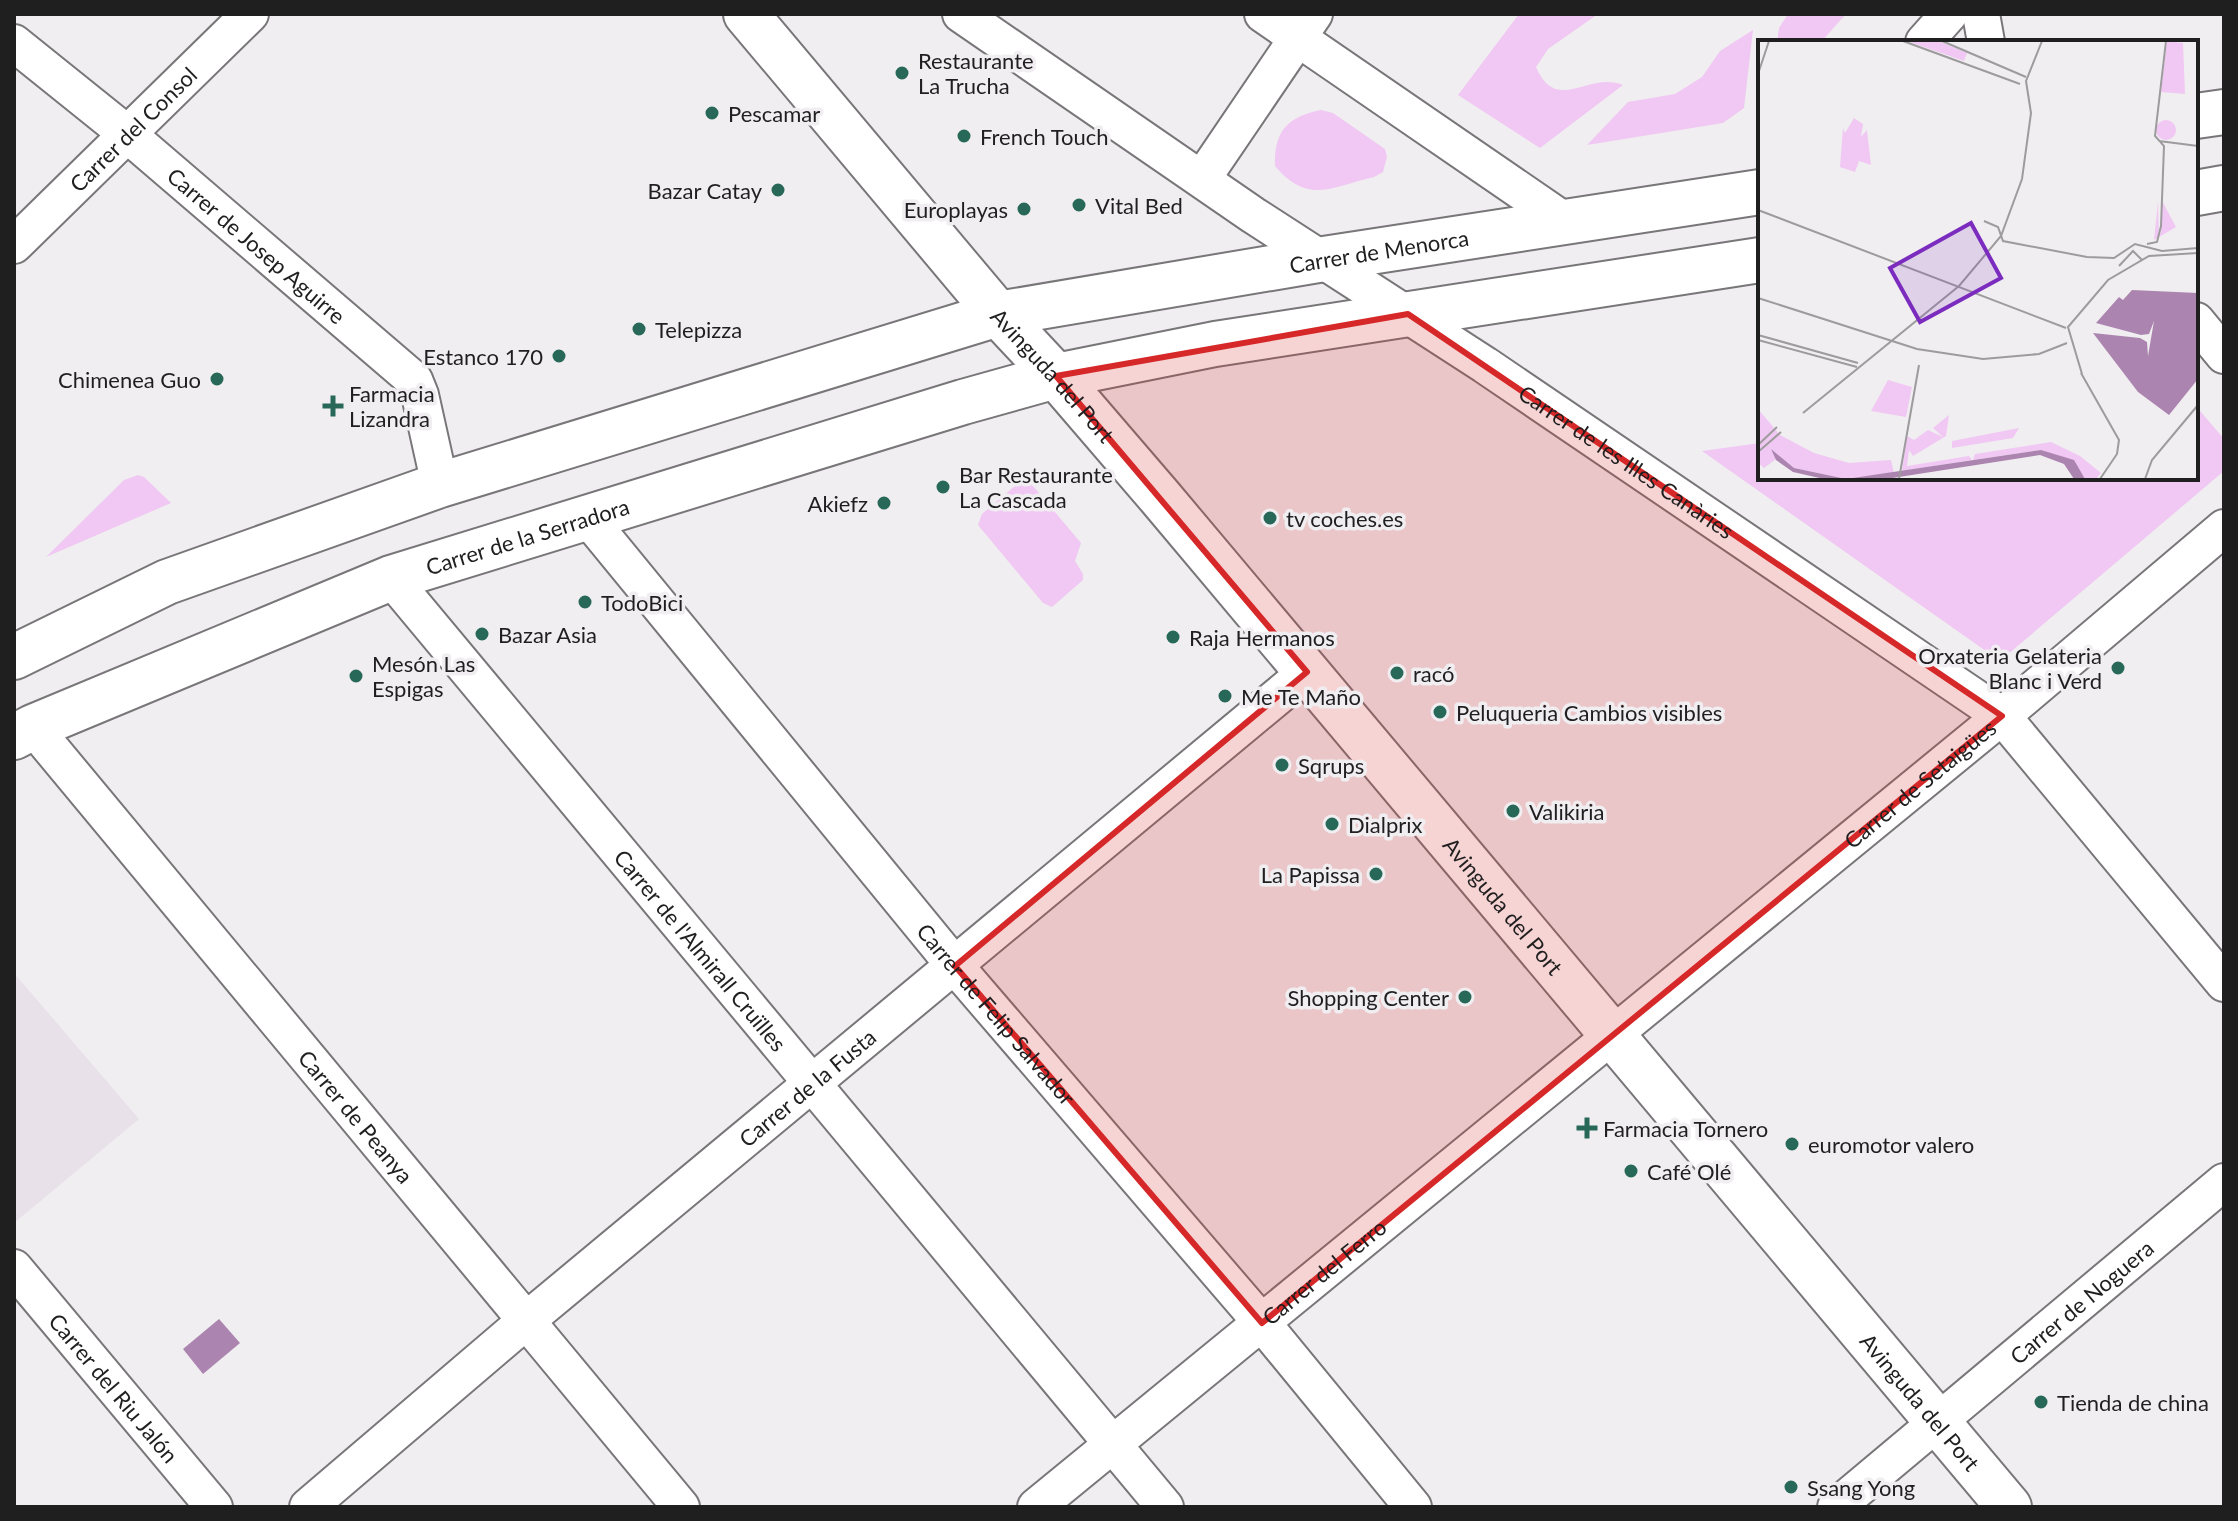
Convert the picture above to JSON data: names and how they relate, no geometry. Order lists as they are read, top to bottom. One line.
{"streets":{"main road":["Carrer de Menorca","Avinguda del Port","Carrer de la Serradora"],"street":["Carrer del Consol","Carrer de Josep Aguirre","Carrer de les Illes Canàries","Carrer de Setaigües","Carrer de l'Almirall Cruïlles","Carrer de Felip Salvador","Carrer de la Fusta","Carrer de Peanya","Carrer del Ferro","Carrer de Noguera","Carrer del Riu Jalón"]},"crossings":[["Carrer del Consol","Carrer de Josep Aguirre"],["Carrer de Menorca","Avinguda del Port"],["Carrer de Menorca","Carrer de les Illes Canàries"],["Avinguda del Port","Carrer de la Serradora"],["Avinguda del Port","Carrer de Setaigües"],["Avinguda del Port","Carrer de la Fusta"],["Avinguda del Port","Carrer del Ferro"],["Avinguda del Port","Carrer de Noguera"],["Carrer de les Illes Canàries","Carrer de Setaigües"],["Carrer de la Serradora","Carrer de l'Almirall Cruïlles"],["Carrer de la Serradora","Carrer de Felip Salvador"],["Carrer de la Serradora","Carrer de Peanya"],["Carrer de Setaigües","Carrer del Ferro"],["Carrer de l'Almirall Cruïlles","Carrer de la Fusta"],["Carrer de l'Almirall Cruïlles","Carrer del Ferro"],["Carrer de Felip Salvador","Carrer de la Fusta"],["Carrer de Felip Salvador","Carrer del Ferro"],["Carrer de la Fusta","Carrer de Peanya"]],"places":{"other":["Restaurante La Trucha","Pescamar","French Touch","Bazar Catay","Vital Bed","Europlayas","Telepizza","Estanco 170","Chimenea Guo","Bar Restaurante La Cascada","Akiefz","tv coches.es","TodoBici","Bazar Asia","Raja Hermanos","Orxateria Gelateria Blanc i Verd","racó","Mesón Las Espigas","Me Te Maño","Peluqueria Cambios visibles","Sqrups","Valikiria","Dialprix","La Papissa","Shopping Center","euromotor valero","Café Olé","Tienda de china","Ssang Yong"],"health":["Farmacia Lizandra","Farmacia Tornero"]}}
